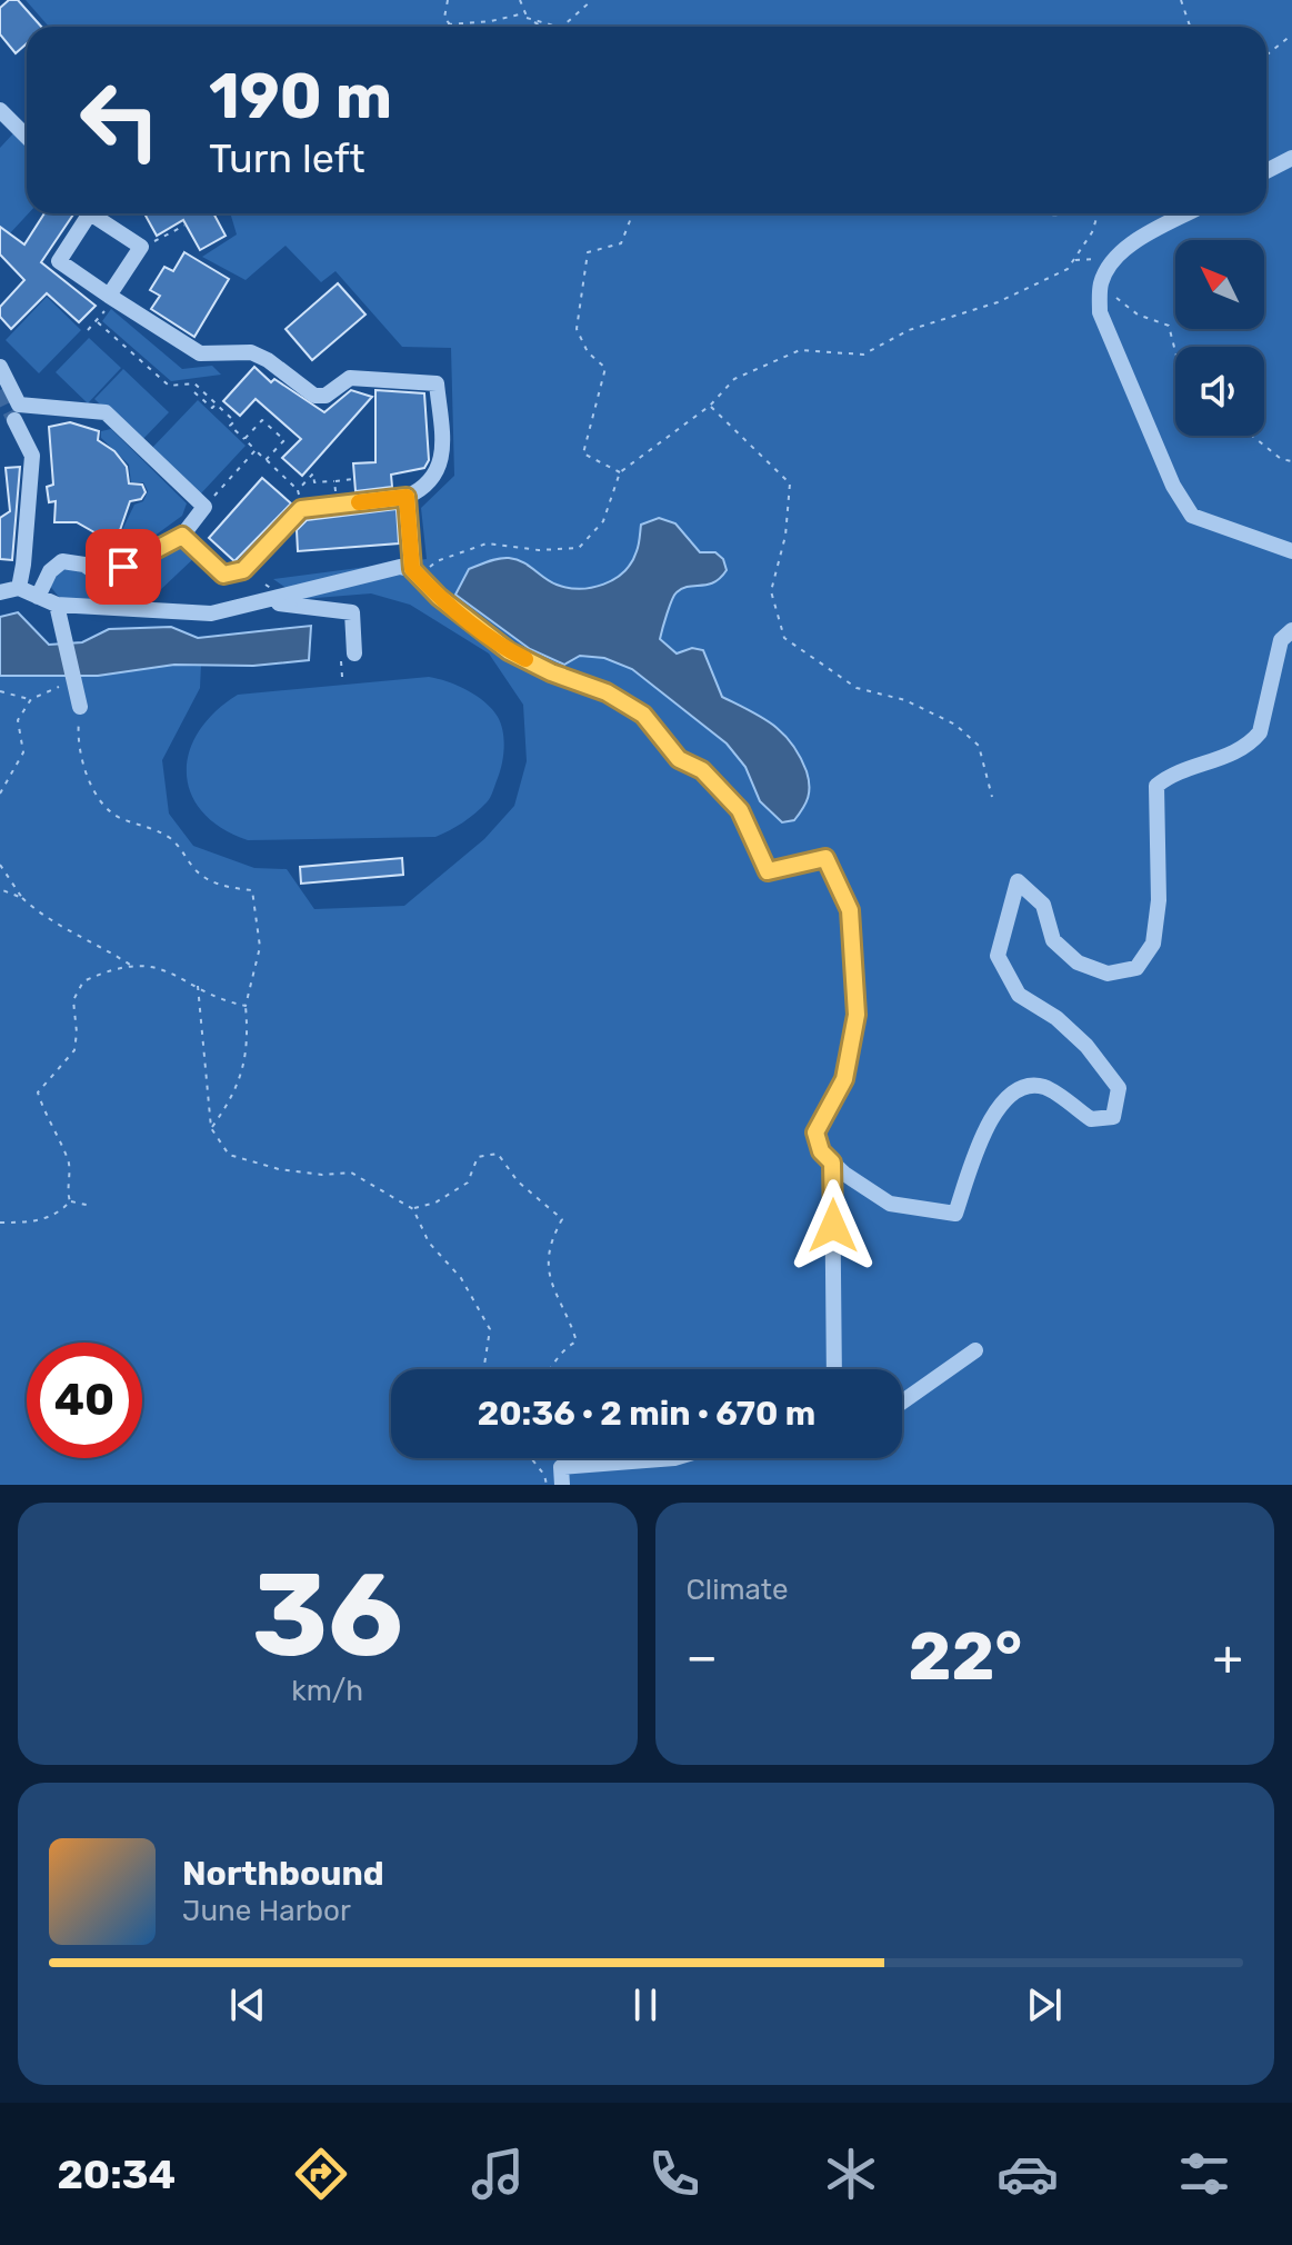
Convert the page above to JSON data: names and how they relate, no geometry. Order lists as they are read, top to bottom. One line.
{"north":"top left","page":{"turn":["190 m","Turn left"],"limit":"40","trip":"20:36 · 2 min · 670 m","tile":[["36","km/h"],"Climate"],"heat":["−","22°","+"],"song":["Northbound","June Harbor"],"tabs":"20:34"}}
